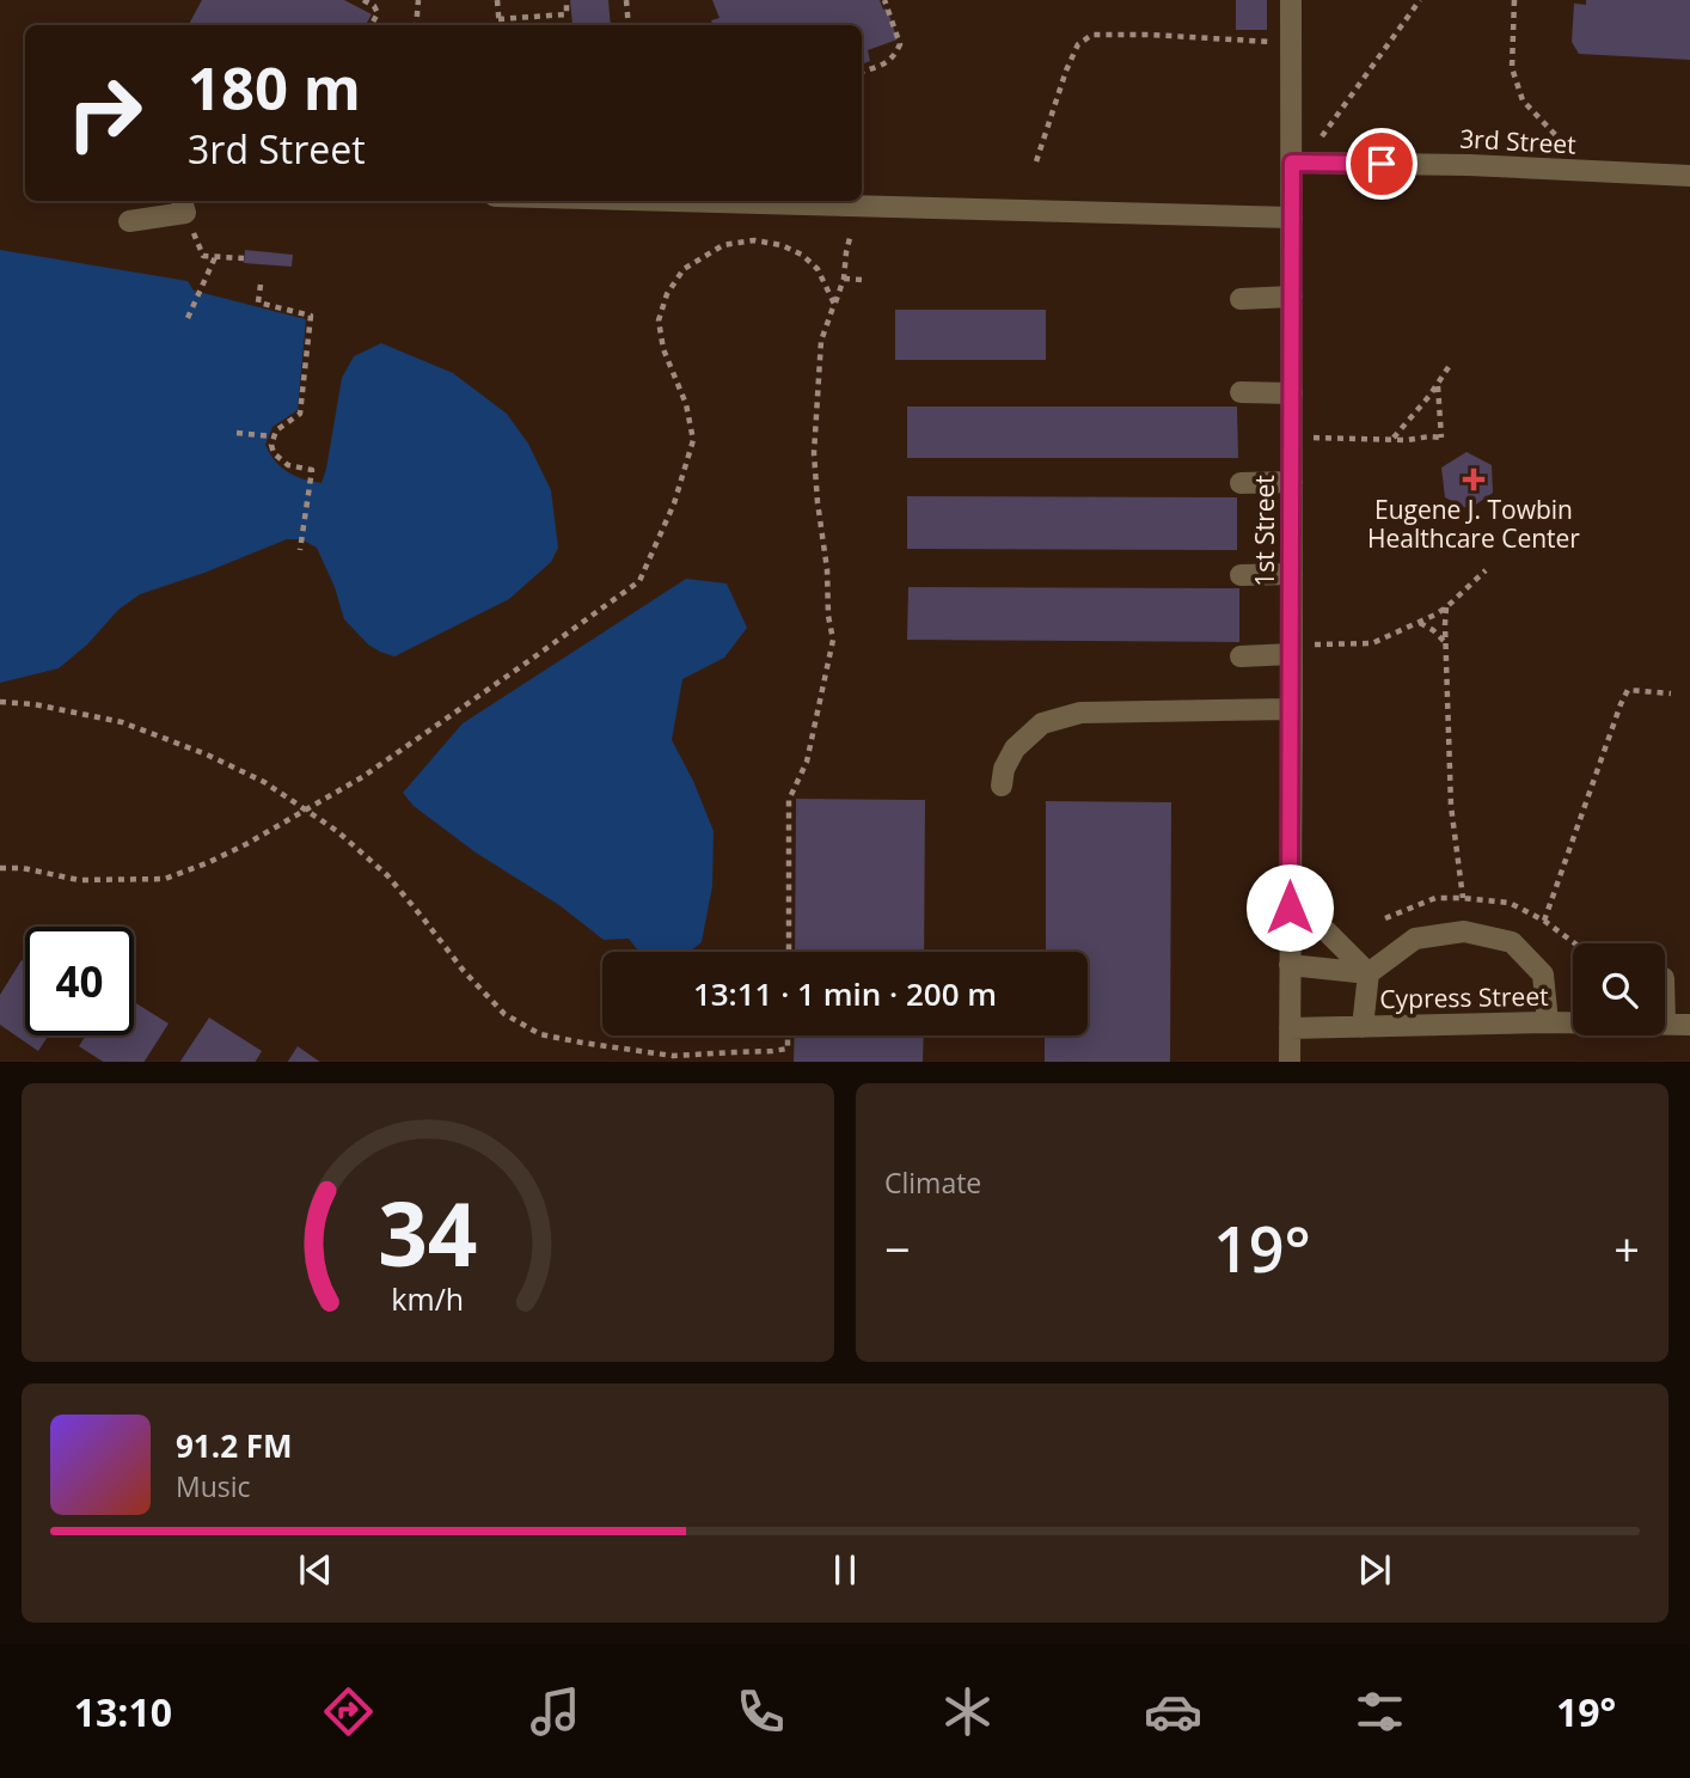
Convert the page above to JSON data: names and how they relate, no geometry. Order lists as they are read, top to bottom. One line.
{"streets":{"street":["3rd Street","1st Street","Cypress Street"]},"crossings":[["3rd Street","1st Street"],["1st Street","Cypress Street"]],"places":{"health":["Eugene J. Towbin Healthcare Center"]},"page":{"turn":["180 m","3rd Street"],"limit":"40","trip":"13:11 · 1 min · 200 m","tile":"Climate","heat":["−","19°","+"],"song":["91.2 FM","Music"],"tabs":["13:10","19°"],"gauge":["34","km/h"]}}
